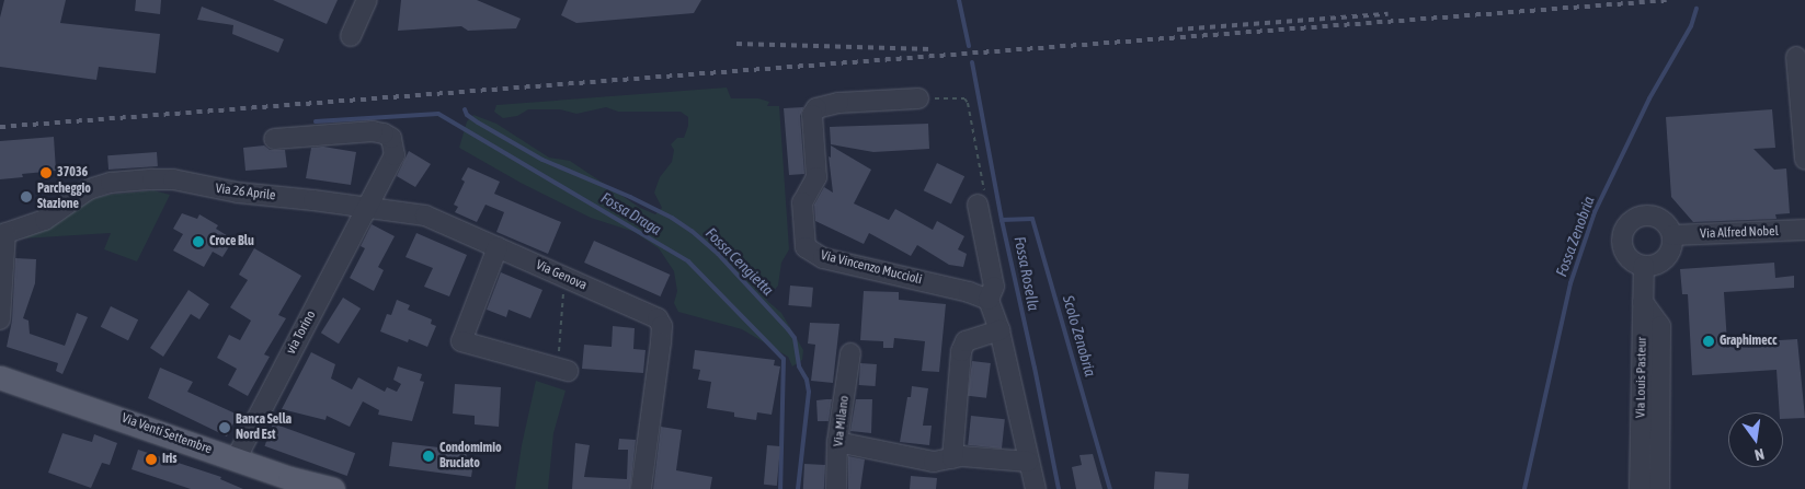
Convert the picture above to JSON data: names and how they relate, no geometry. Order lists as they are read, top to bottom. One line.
{"streets":{"main road":["Via Venti Settembre"],"street":["Via 26 Aprile","Via Alfred Nobel","Via Vincenzo Muccioli","Via Genova","via Torino","Via Louis Pasteur","Via Milano"]},"crossings":[["Via 26 Aprile","Via Genova"],["Via 26 Aprile","via Torino"],["Via Alfred Nobel","Via Louis Pasteur"],["via Torino","Via Venti Settembre"]],"water":["Fossa Draga","Fossa Zenobria","Fossa Cengietta","Fossa Rosella","Scolo Zenobria"],"places":["37036","Parcheggio Stazione","Croce Blu","Graphimecc","Banca Sella Nord Est","Condomimio Bruciato","Iris"],"north":"bottom"}
